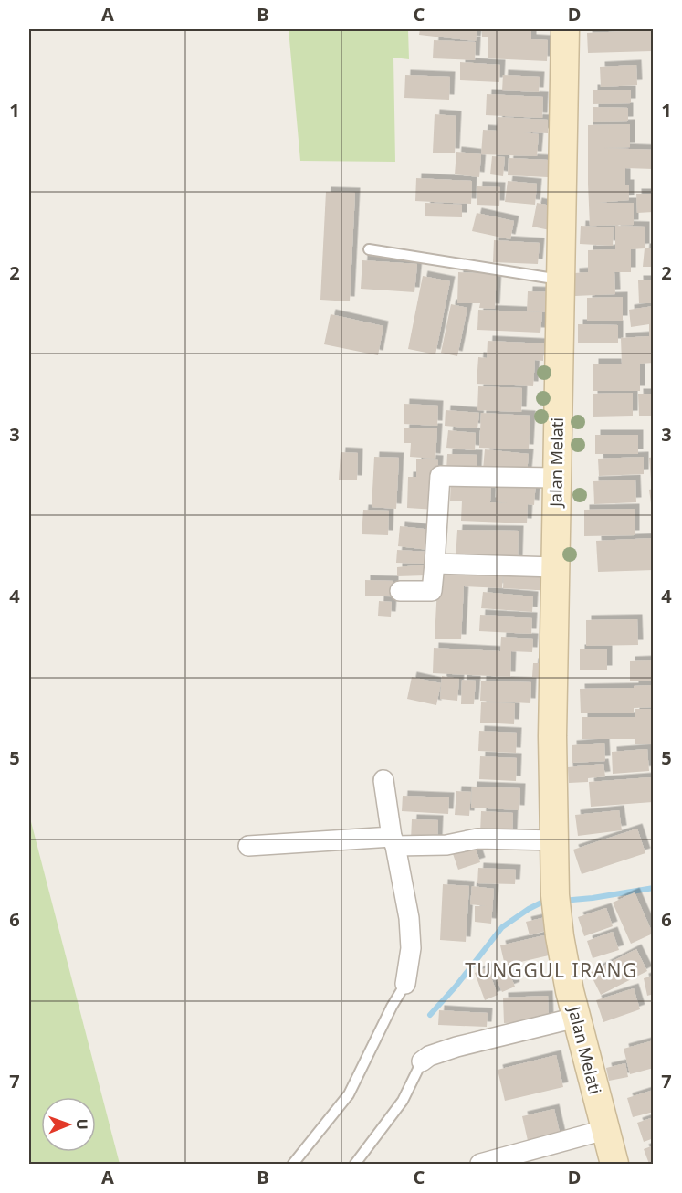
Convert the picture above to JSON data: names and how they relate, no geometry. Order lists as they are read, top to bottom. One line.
{"streets":{"main road":["Jalan Melati"]},"districts":["TUNGGUL IRANG"],"north":"right","grid":{"columns":["A","B","C","D"],"rows":["1","2","3","4","5","6","7"]}}
